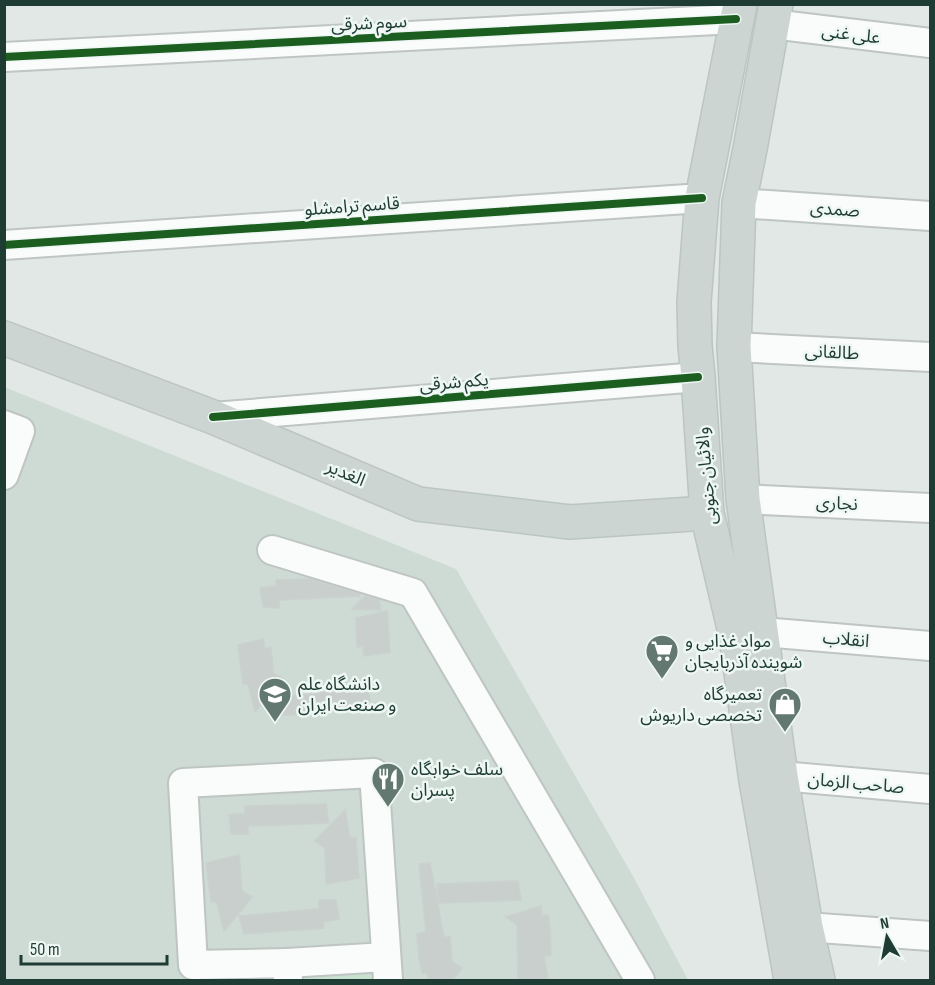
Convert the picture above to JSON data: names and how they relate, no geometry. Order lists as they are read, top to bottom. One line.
{"streets":{"main road":["الغدیر","والائیان جنوبی"],"street":["سوم شرقی","علی غنی","قاسم ترامشلو","صمدی","طالقانی","یکم شرقی","نجاری","انقلاب","صاحب الزمان"]},"crossings":[["سوم شرقی","والائیان جنوبی"],["علی غنی","والائیان جنوبی"],["قاسم ترامشلو","والائیان جنوبی"],["صمدی","والائیان جنوبی"],["طالقانی","والائیان جنوبی"],["یکم شرقی","الغدیر"],["یکم شرقی","والائیان جنوبی"],["الغدیر","والائیان جنوبی"],["الغدیر","نجاری"],["والائیان جنوبی","نجاری"],["والائیان جنوبی","انقلاب"],["والائیان جنوبی","صاحب الزمان"]],"places":{"supermarket":["مواد غذایی و شوینده آذربایجان"],"school or university":["دانشگاه علم و صنعت ایران"],"shop":["تعمیرگاه تخصصی داریوش"],"restaurant":["سلف خوابگاه پسران"]},"scale_bar":"50 m","north":"top"}
